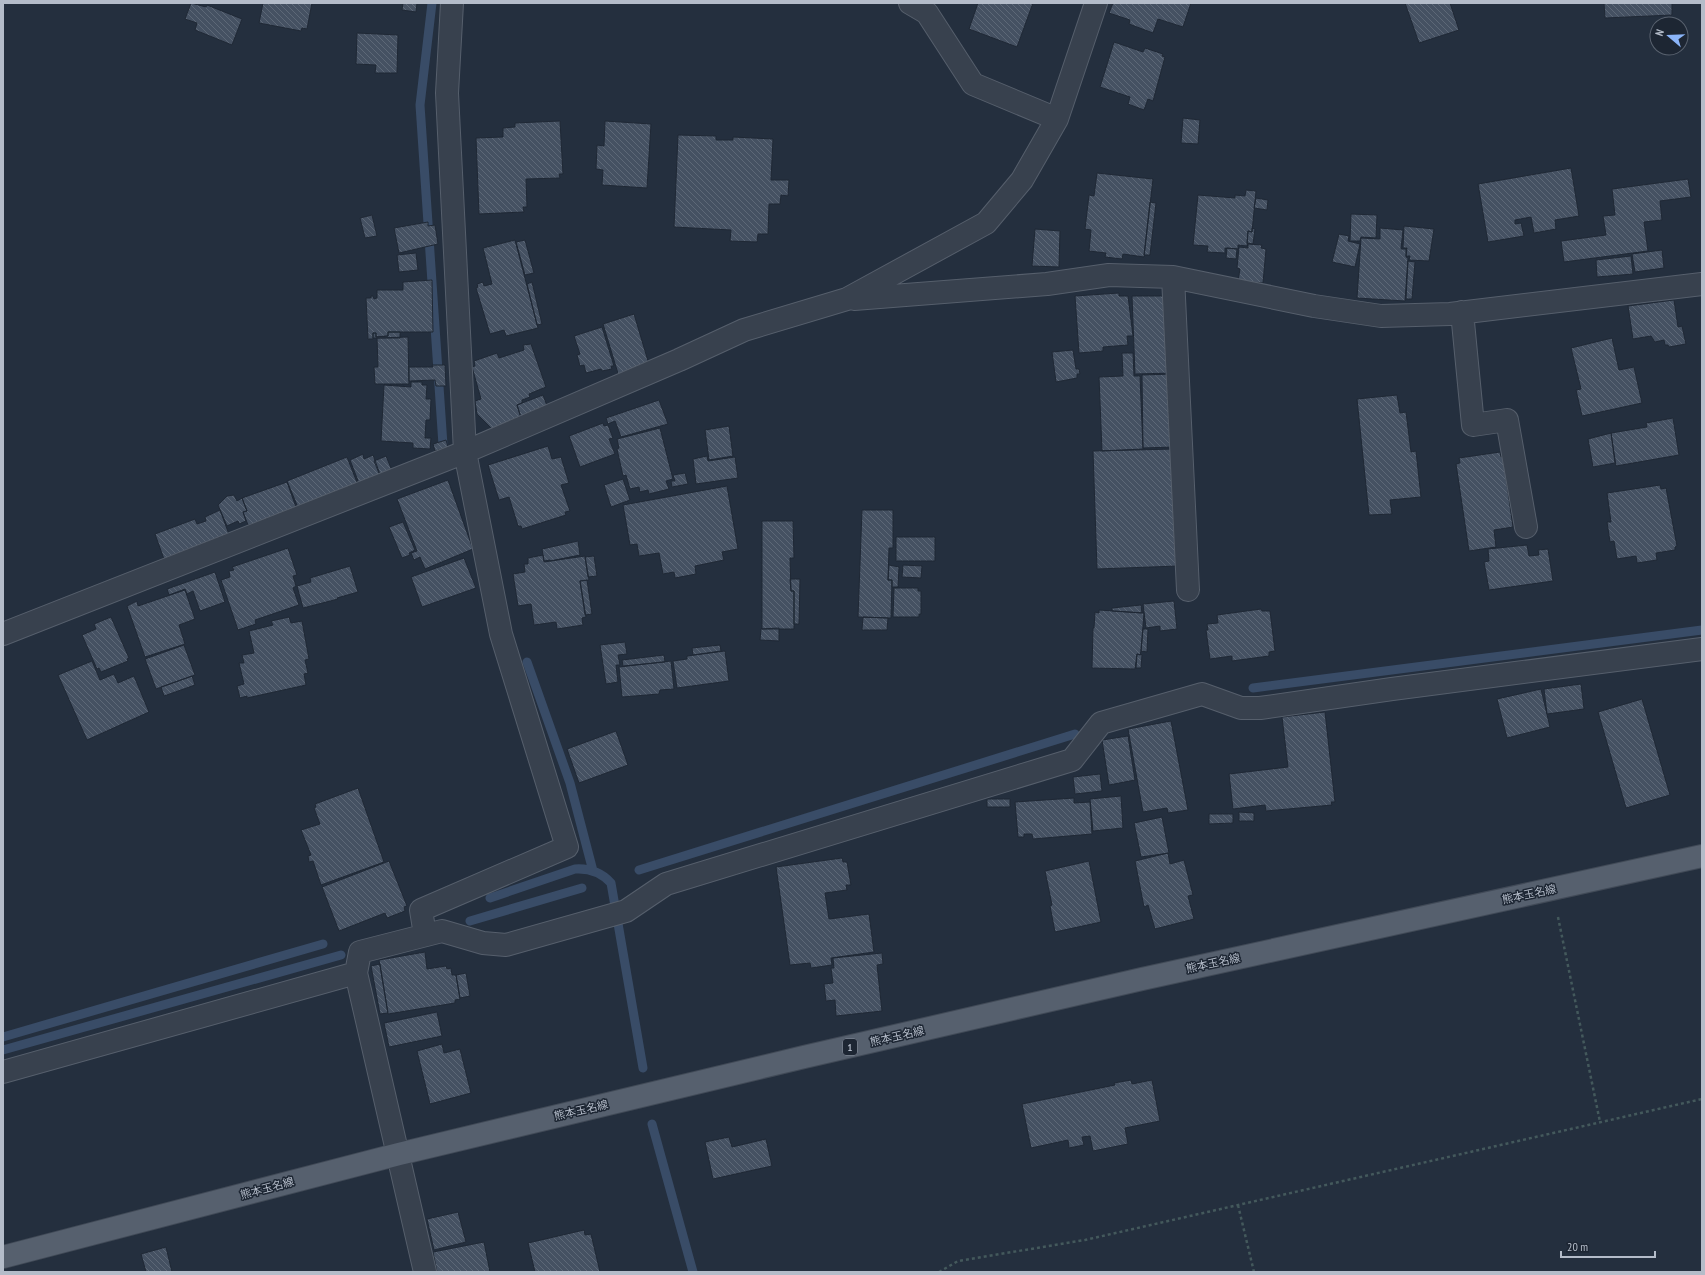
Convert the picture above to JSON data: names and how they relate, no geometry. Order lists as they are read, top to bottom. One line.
{"streets":{"main road":["熊本玉名線","1"]},"scale_bar":"20 m","north":"left"}
